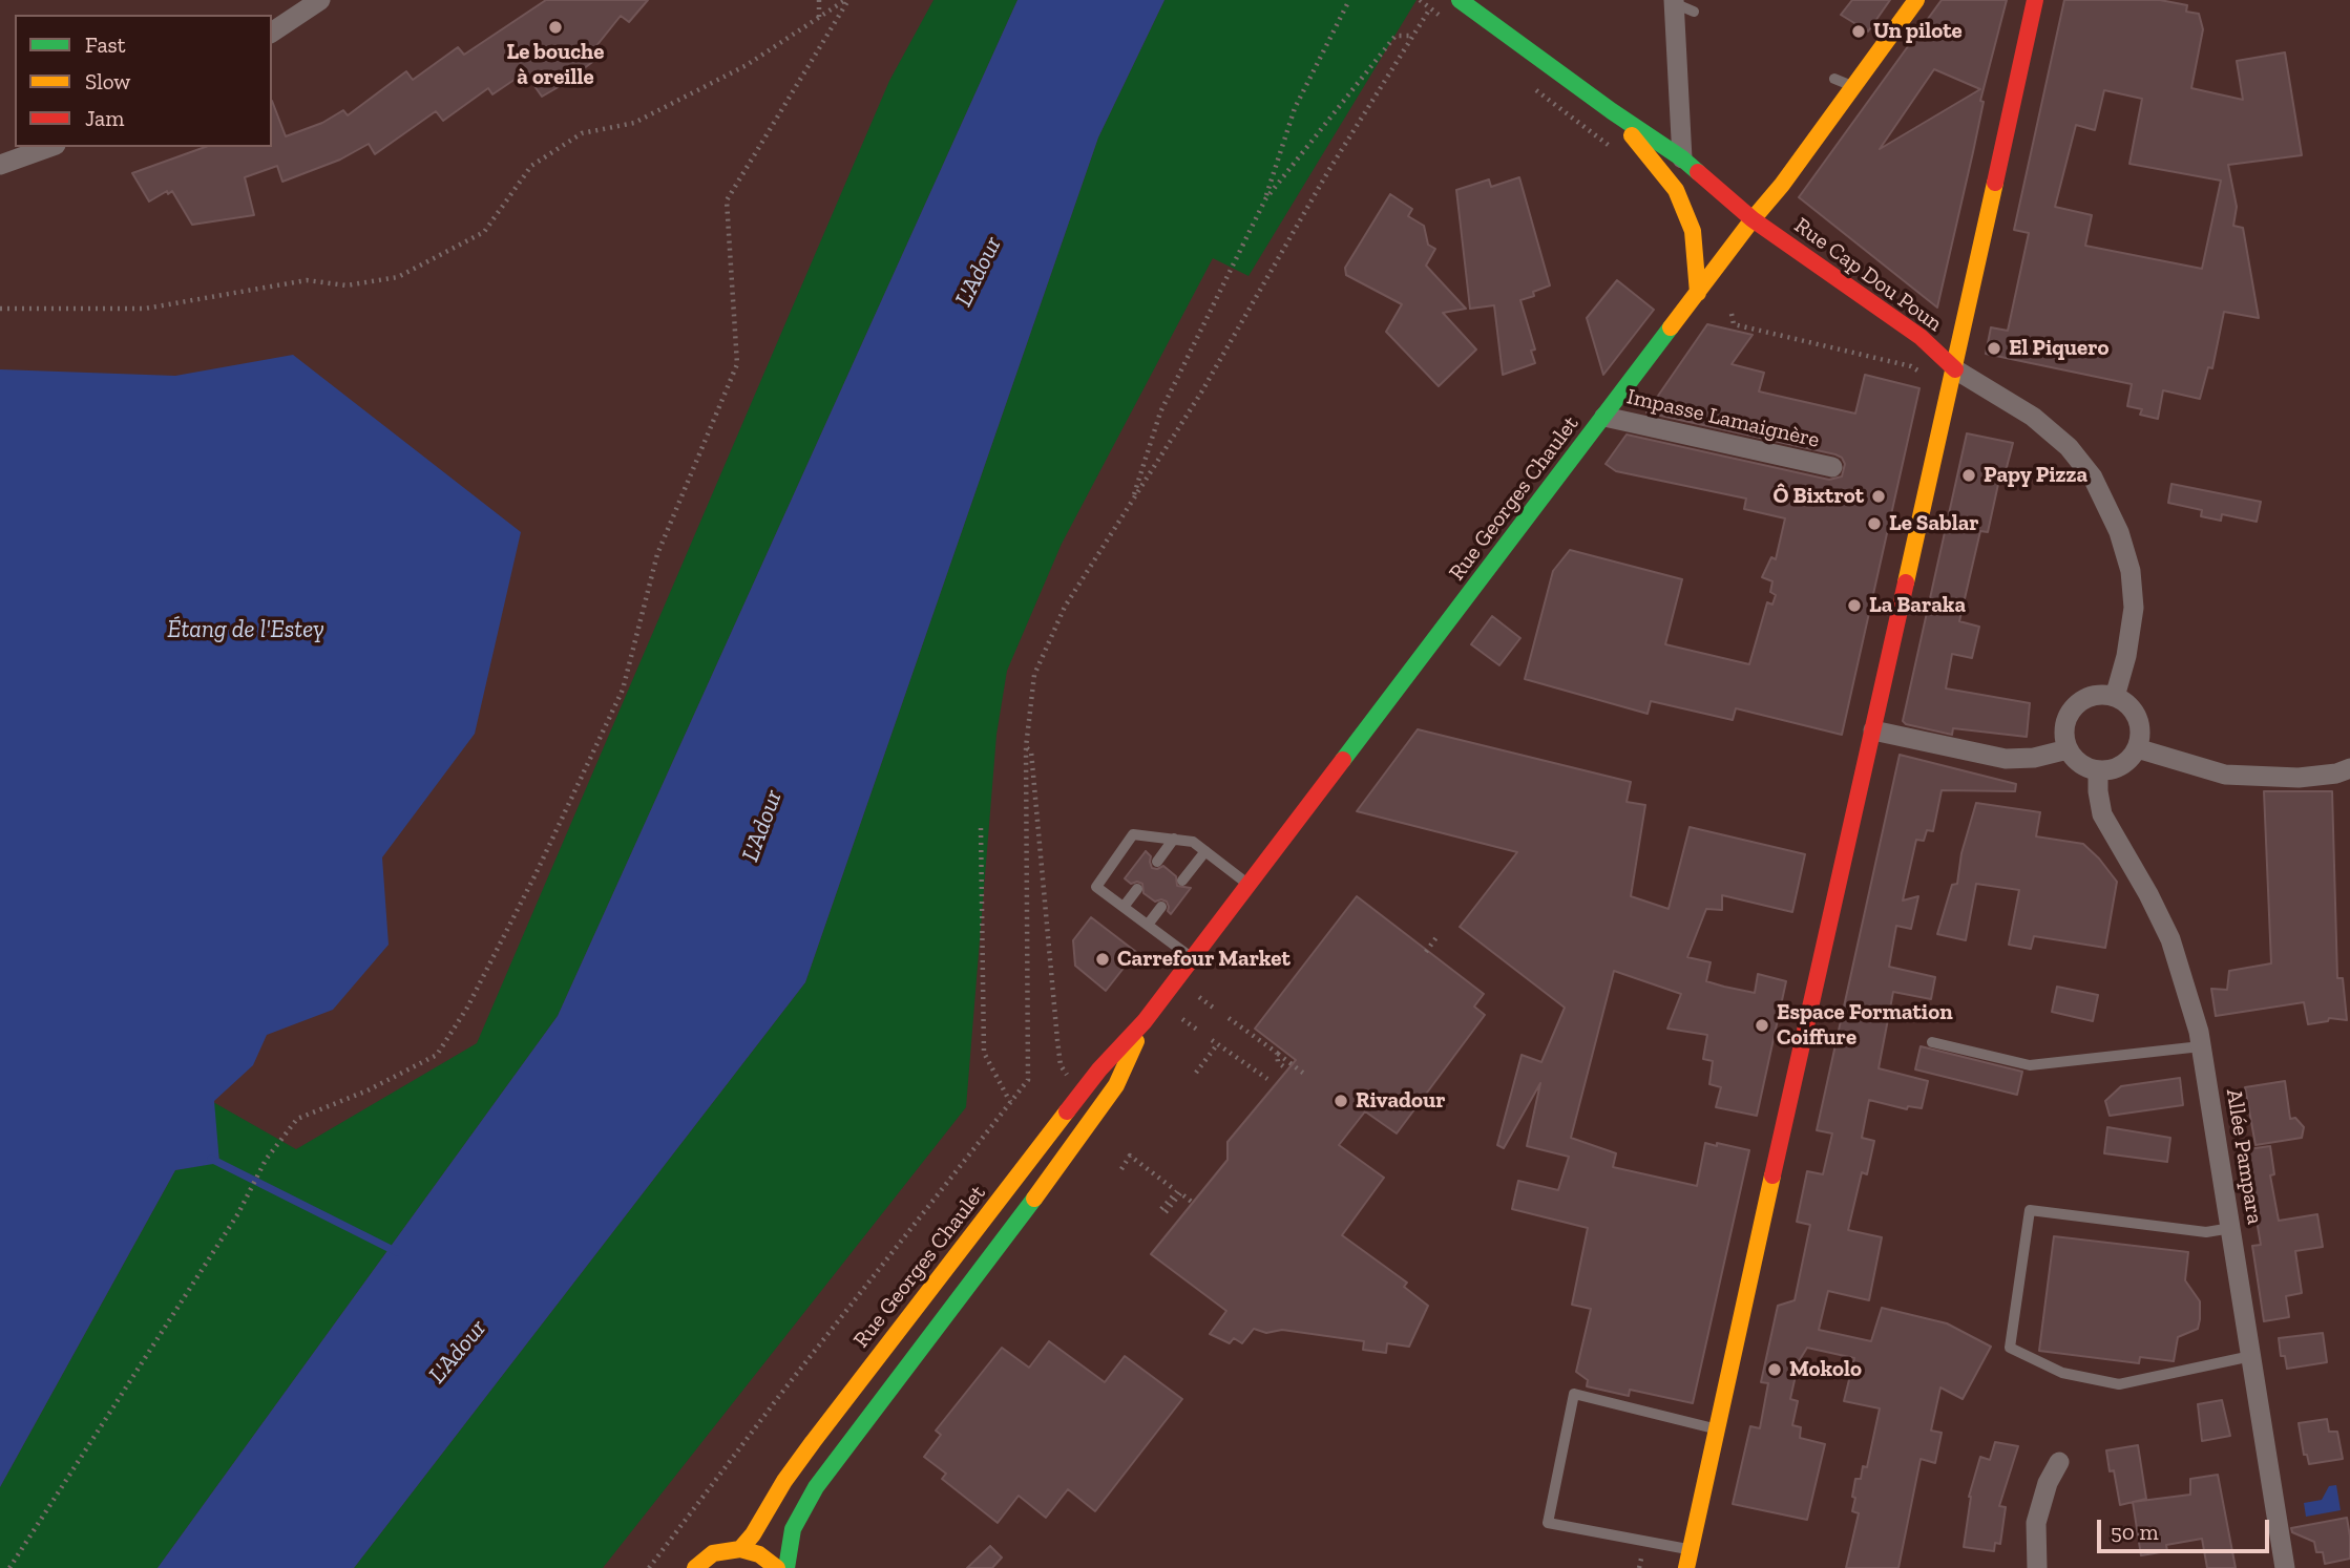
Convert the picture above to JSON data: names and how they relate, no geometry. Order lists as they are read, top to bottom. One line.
{"streets":{"main road":["Rue Cap Dou Poun","Rue Georges Chaulet"],"street":["Impasse Lamaignère","Allée Pampara"]},"crossings":[["Rue Cap Dou Poun","Rue Georges Chaulet"],["Impasse Lamaignère","Rue Georges Chaulet"]],"water":["L'Adour","Étang de l'Estey"],"places":["Le bouche à oreille","Un pilote","El Piquero","Papy Pizza","Ô Bixtrot","Le Sablar","La Baraka","Carrefour Market","Espace Formation Coiffure","Rivadour","Mokolo"],"legend":["Fast","Slow","Jam"],"scale_bar":"50 m"}
